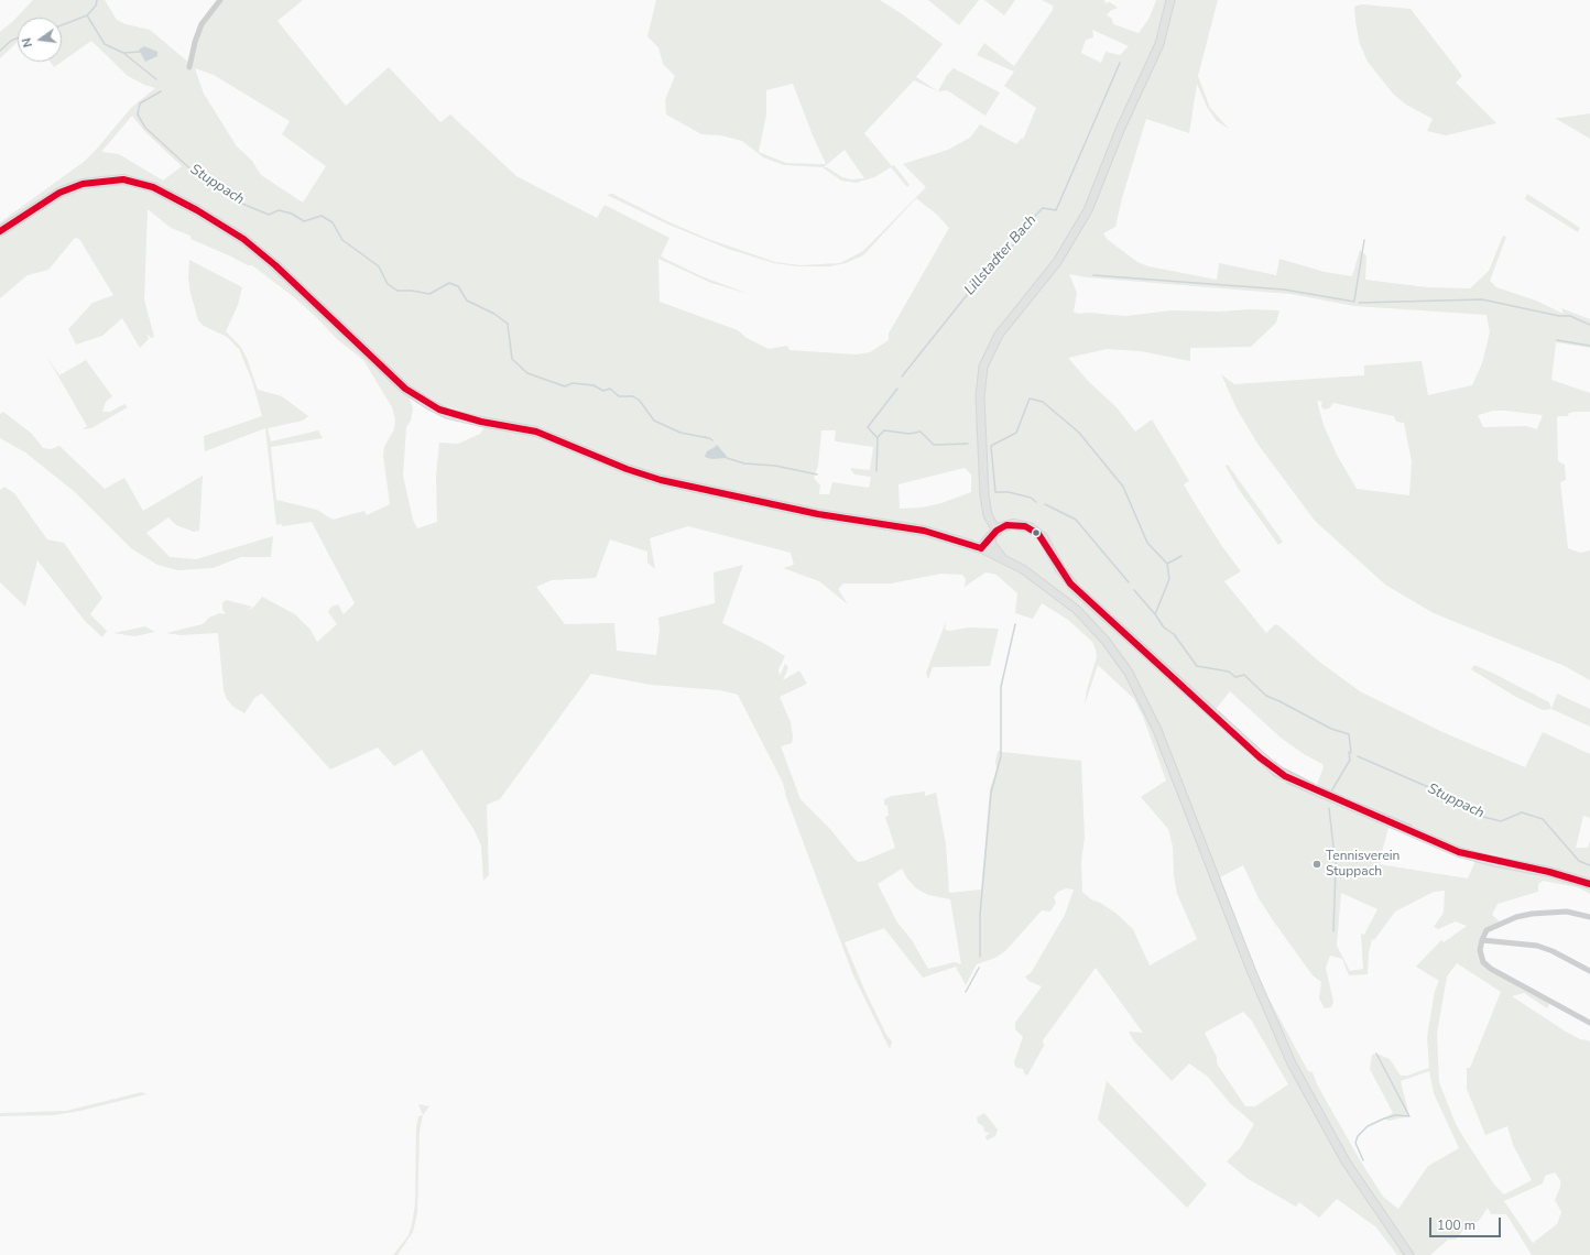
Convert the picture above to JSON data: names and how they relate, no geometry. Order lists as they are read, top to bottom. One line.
{"water":["Stuppach","Lillstadter Bach"],"places":["Tennisverein Stuppach"],"scale_bar":"100 m","north":"left"}
